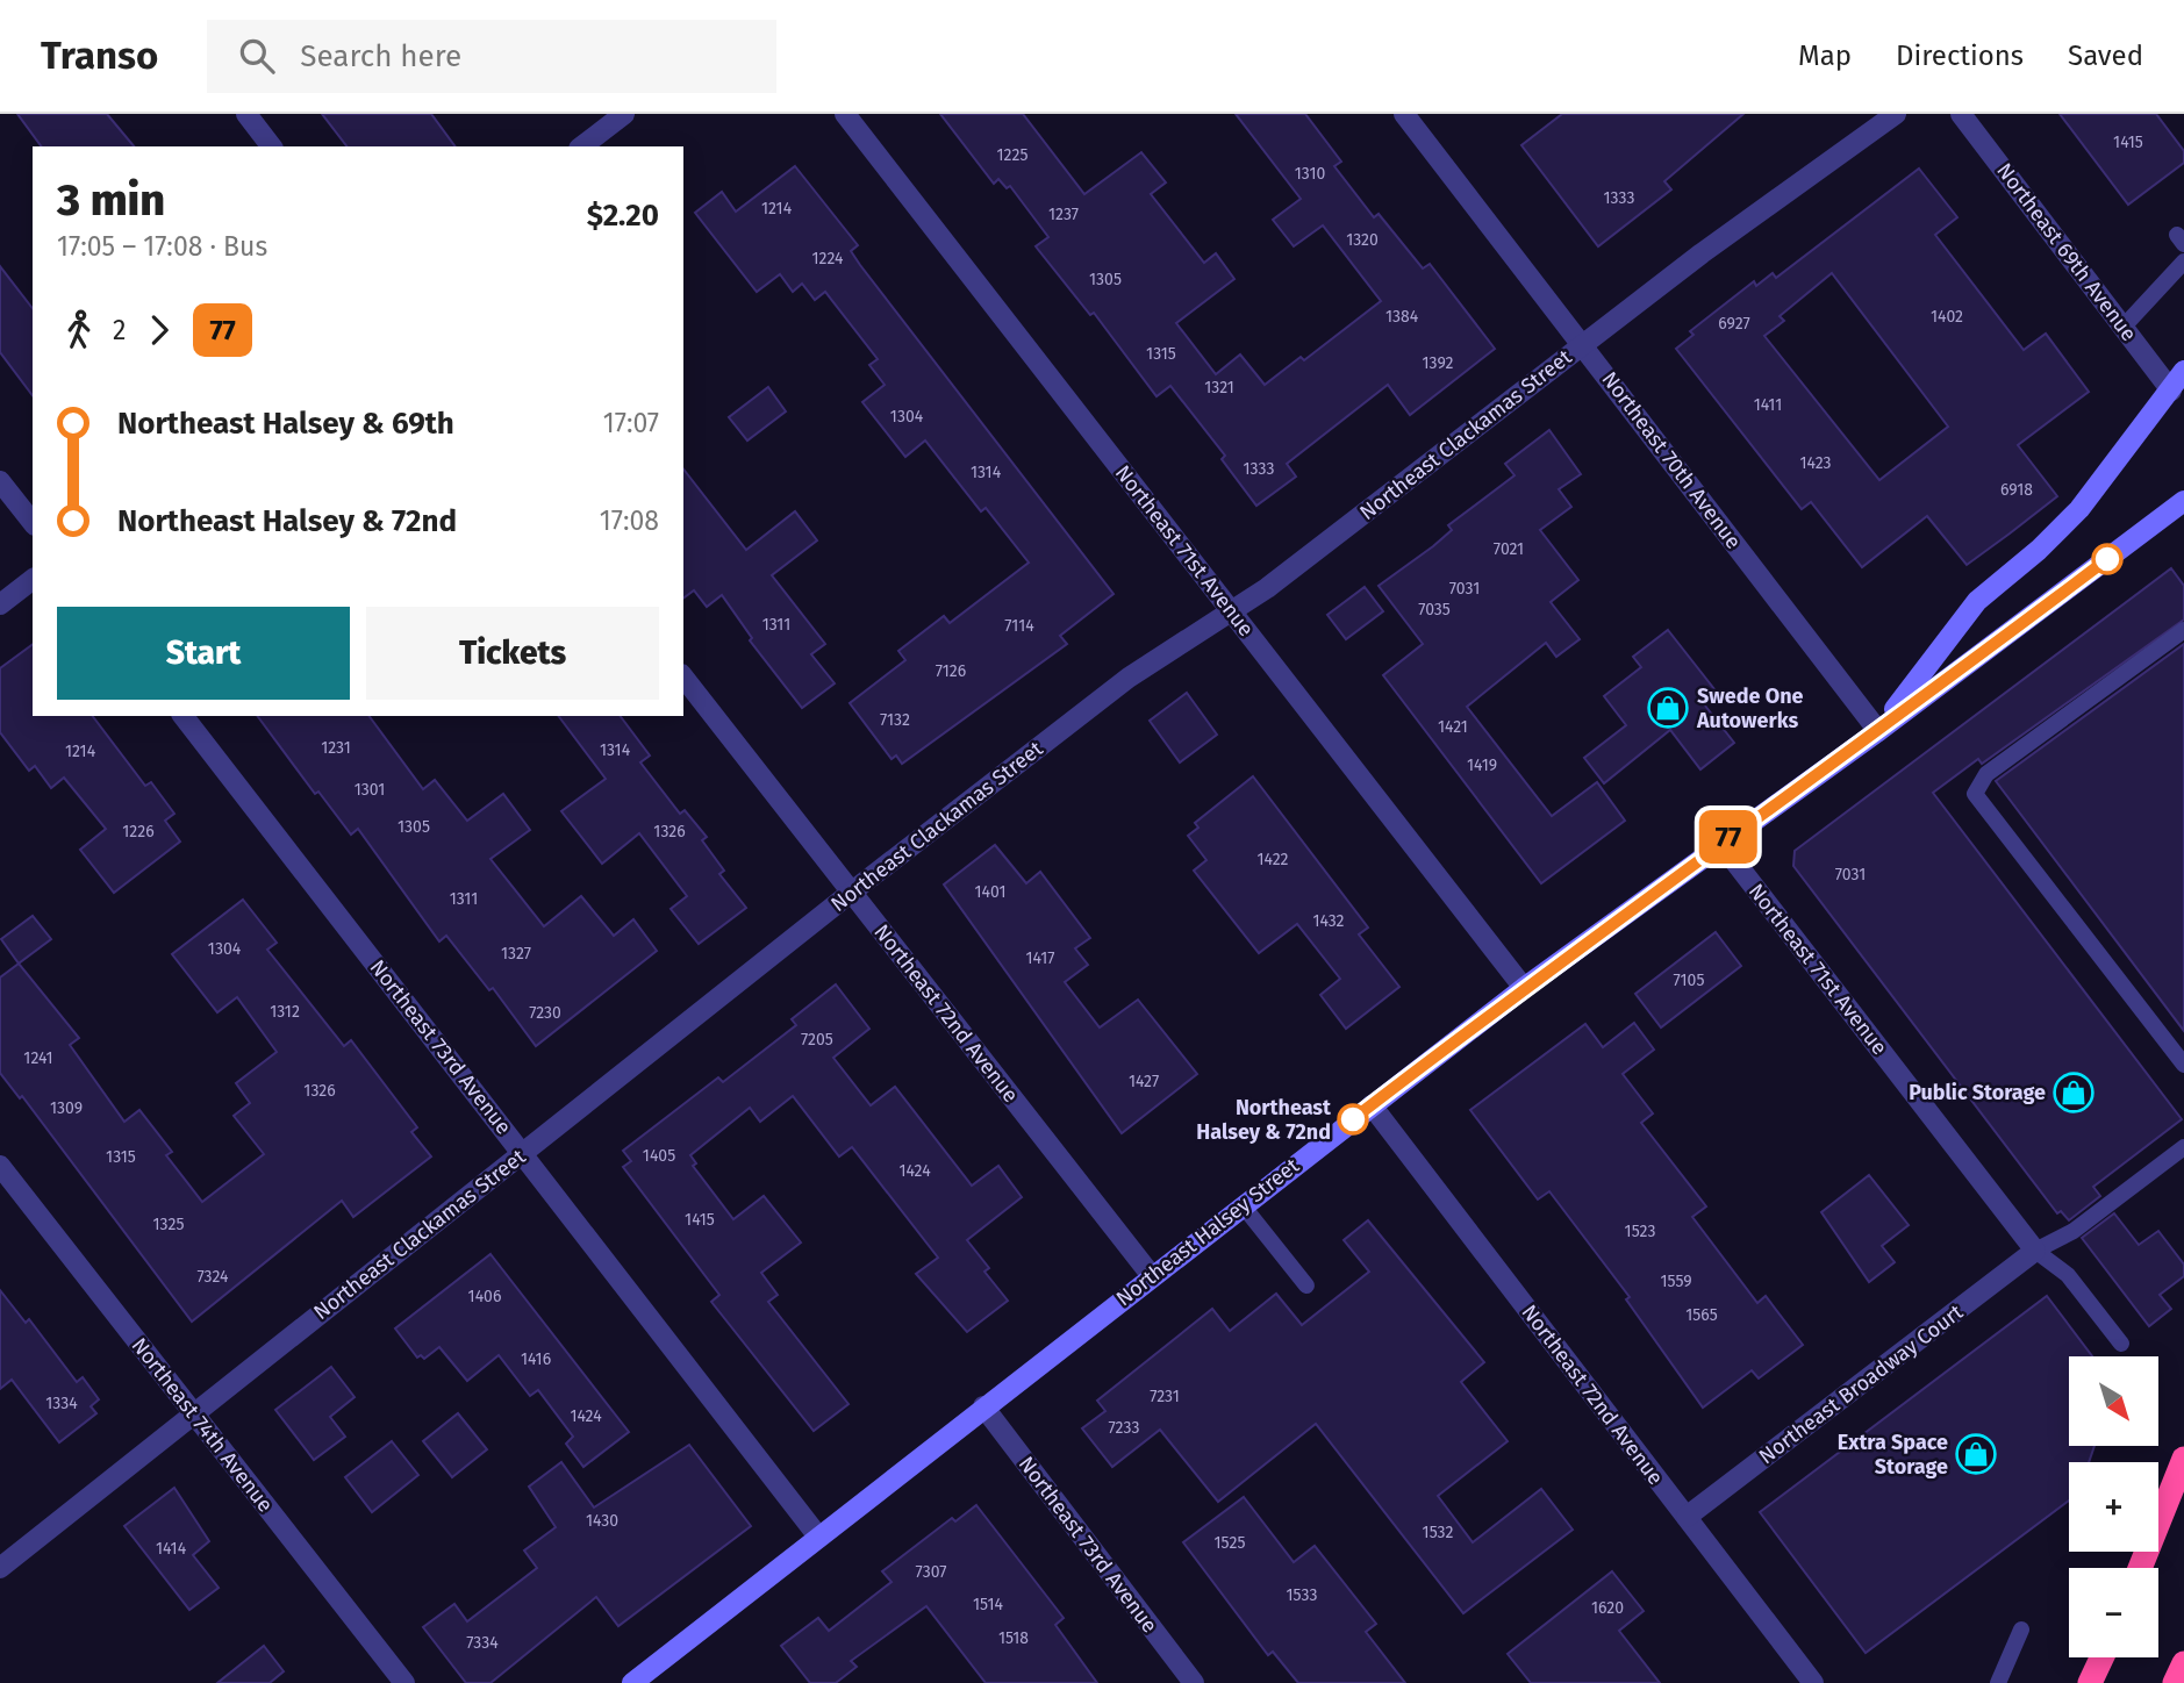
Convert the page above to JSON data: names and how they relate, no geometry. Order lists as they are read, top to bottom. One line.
{"streets":{"main road":["Northeast Halsey Street"],"street":["Northeast 69th Avenue","Northeast Clackamas Street","Northeast 70th Avenue","Northeast 71st Avenue","Northeast 72nd Avenue","Northeast 73rd Avenue","Northeast Broadway Court","Northeast 74th Avenue"]},"crossings":[["Northeast Clackamas Street","Northeast 70th Avenue"],["Northeast Clackamas Street","Northeast 71st Avenue"],["Northeast Clackamas Street","Northeast 72nd Avenue"],["Northeast Clackamas Street","Northeast 73rd Avenue"],["Northeast Clackamas Street","Northeast 74th Avenue"],["Northeast 70th Avenue","Northeast Halsey Street"],["Northeast 71st Avenue","Northeast Halsey Street"],["Northeast 71st Avenue","Northeast Broadway Court"],["Northeast 72nd Avenue","Northeast Halsey Street"],["Northeast 72nd Avenue","Northeast Broadway Court"],["Northeast 73rd Avenue","Northeast Halsey Street"]],"places":{"shop":["Swede One Autowerks","Public Storage","Extra Space Storage"],"other":["Northeast Halsey & 72nd"]},"lines":["bus line 77"],"house_numbers":["1415","1225","1310","1333","1214","1237","1320","1224","1305","1384","1402","6927","1315","1392","1321","1411","1304","1423","1333","1314","6918","7021","7031","7035","1311","7114","7126","7132","1421","1231","1314","1214","1419","1301","1305","1226","1326","1422","7031","1401","1311","1432","1304","1327","1417","7105","1312","7230","7205","1241","1427","1326","1309","1405","1315","1424","1415","1325","1523","7324","1559","1406","1565","1416","7231","1334","1424","7233","1430","1532","1525","1414","7307","1533","1514","1620","1518","7334"],"north":"bottom right","page":{"header":"Transo","search":"Search here","nav":["Map","Directions","Saved"],"on_map":"77","heading":["3 min","17:05 – 17:08 · Bus","$2.20"],"legs":["2","77"],"list":[{"name":"Northeast Halsey & 69th","value":"17:07"},{"name":"Northeast Halsey & 72nd","value":"17:08"}],"buttons":["Start","Tickets"],"map_buttons":["+","−"]}}
